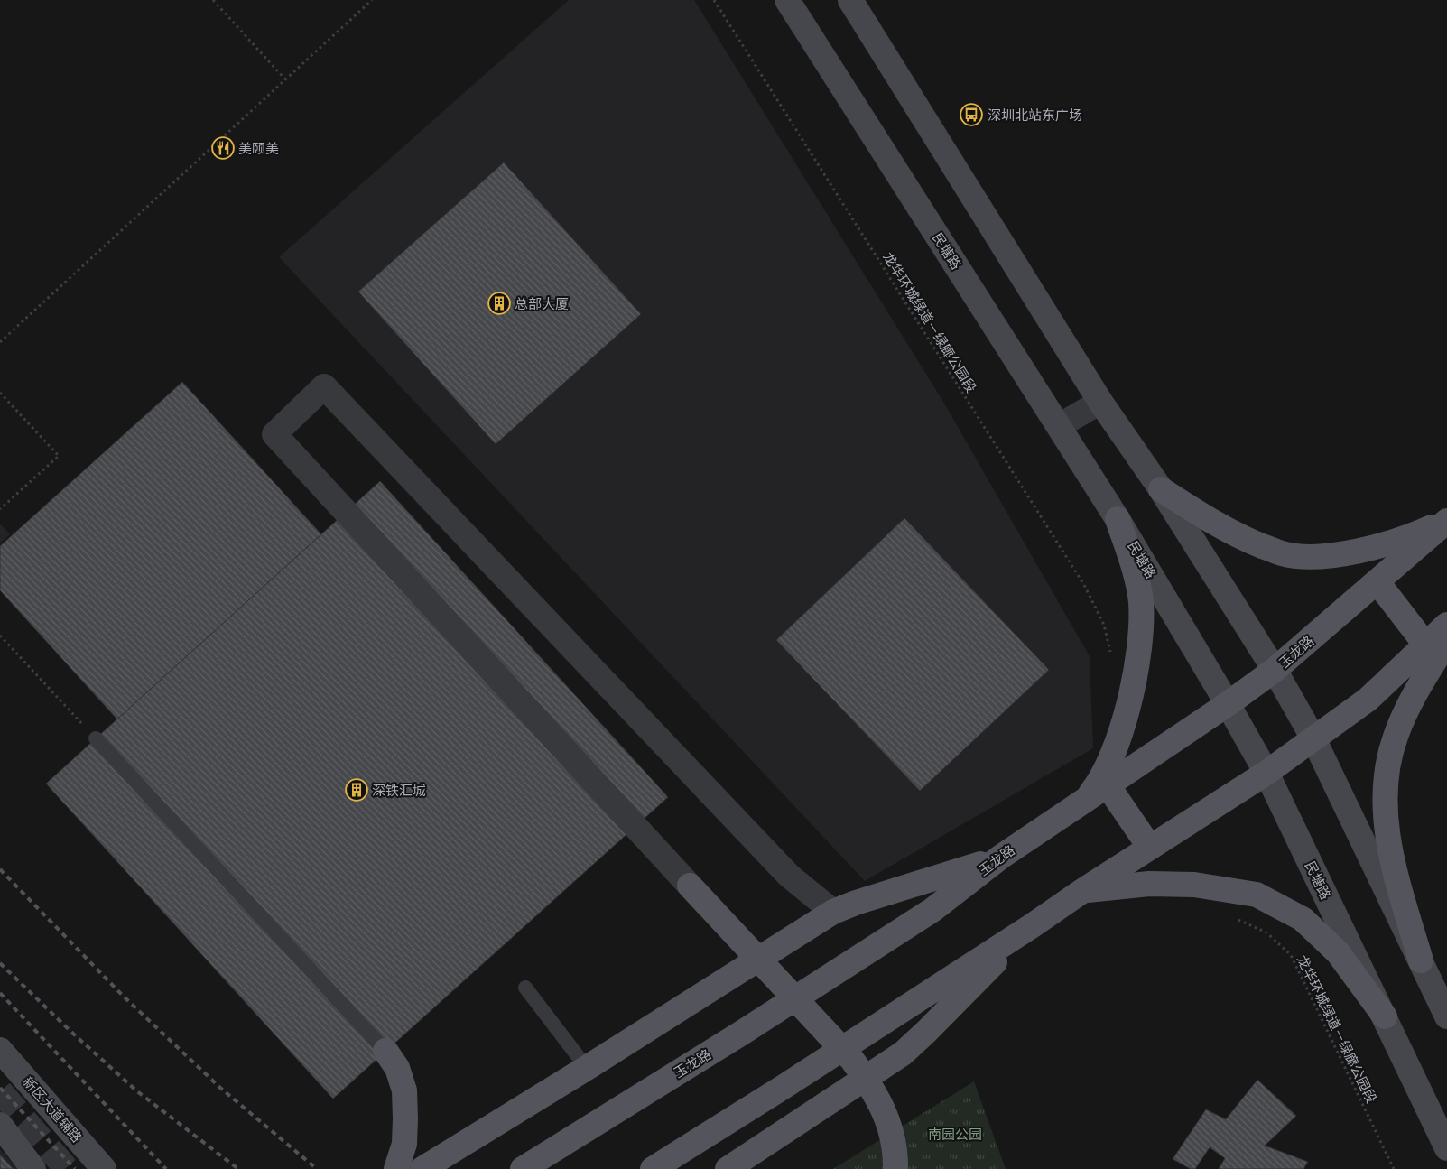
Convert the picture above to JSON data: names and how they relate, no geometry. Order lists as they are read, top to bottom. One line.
{"streets":{"main road":["民塘路","玉龙路","新区大道辅路"],"path":["龙华环城绿道－绿廊公园段"]},"crossings":[["民塘路","玉龙路"]],"parks":["南园公园"],"places":{"bus stop":["深圳北站东广场"],"restaurant":["美颐美"],"building":["总部大厦","深铁汇城"]}}
